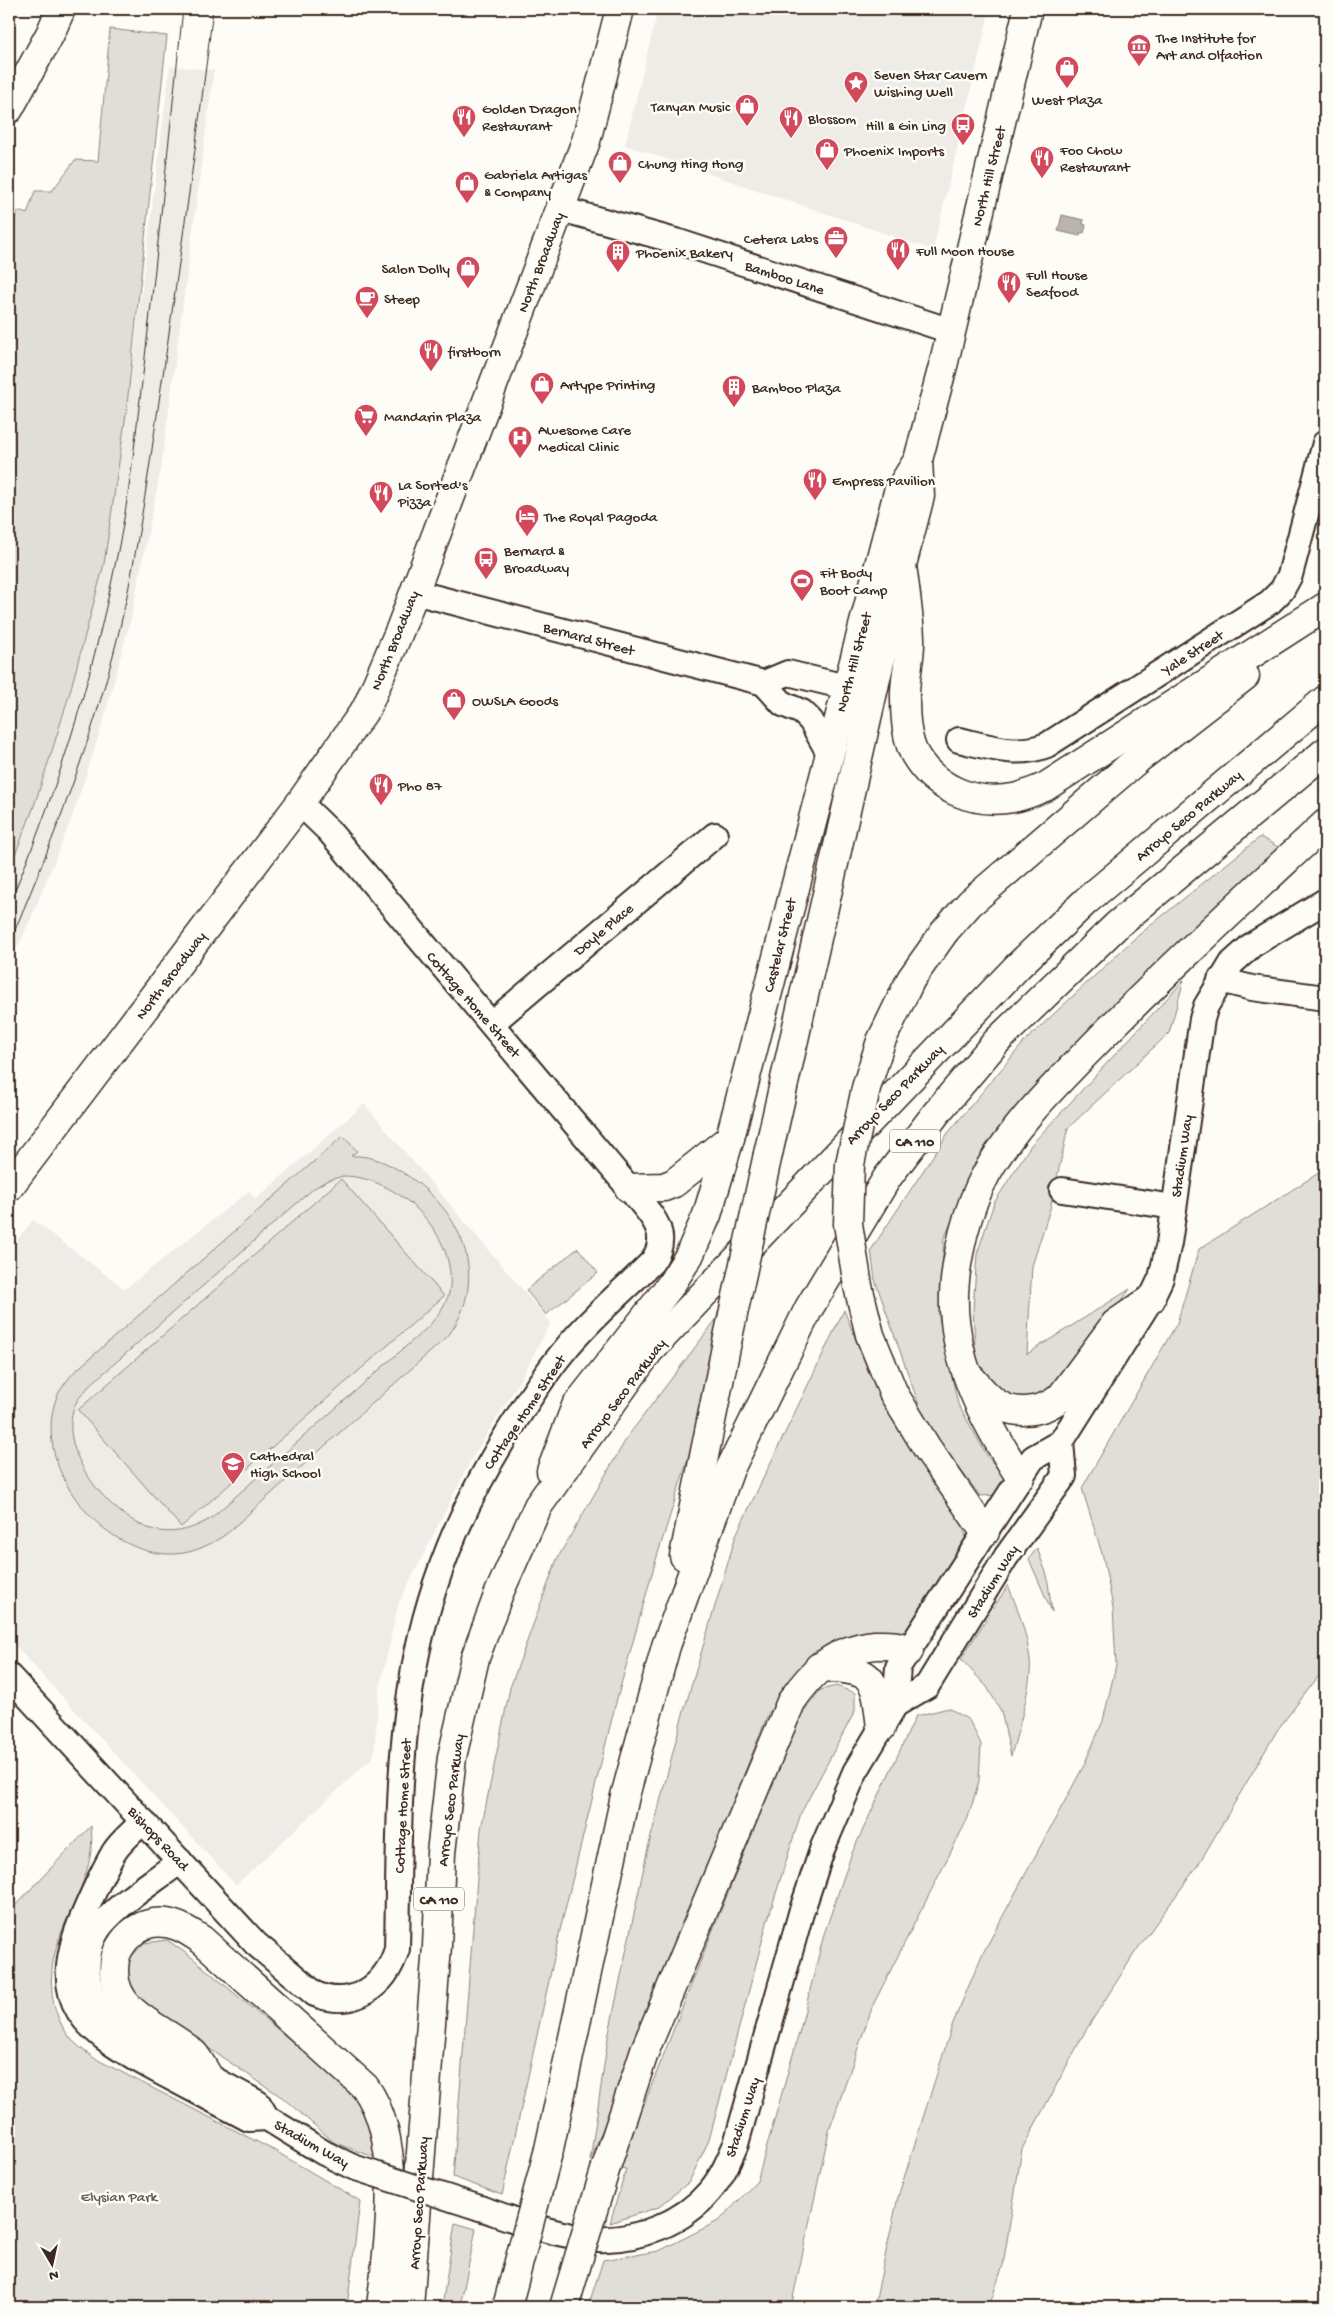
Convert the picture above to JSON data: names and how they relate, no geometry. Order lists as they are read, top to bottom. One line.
{"streets":{"main road":["North Hill Street","North Broadway","Arroyo Seco Parkway","Castelar Street","CA 110"],"street":["Bamboo Lane","Bernard Street","Yale Street","Doyle Place","Cottage Home Street","Stadium Way","Bishops Road"]},"crossings":[["North Hill Street","Bamboo Lane"],["North Hill Street","Castelar Street"],["North Hill Street","CA 110"],["North Broadway","Bamboo Lane"],["North Broadway","Bernard Street"],["North Broadway","Cottage Home Street"],["Arroyo Seco Parkway","Castelar Street"],["Doyle Place","Cottage Home Street"],["Cottage Home Street","Bishops Road"],["Stadium Way","Bishops Road"]],"parks":["Elysian Park"],"places":{"museum":["The Institute for Art and Olfaction"],"shop":["West Plaza","Tanyan Music","Phoenix Imports","Chung Hing Hong","Gabriela Artigas & Company","Salon Dolly","Artype Printing","OWSLA Goods"],"place":["Seven Star Cavern Wishing Well"],"restaurant":["Golden Dragon Restaurant","Blossom","Foo Chow Restaurant","Full Moon House","Full House Seafood","firstborn","Empress Pavilion","La Sorted's Pizza","Pho 87"],"bus stop":["Hill & Gin Ling","Bernard & Broadway"],"office":["Cetera Labs"],"building":["Phoenix Bakery","Bamboo Plaza"],"cafe":["Steep"],"supermarket":["Mandarin Plaza"],"hospital":["Awesome Care Medical Clinic"],"hotel":["The Royal Pagoda"],"sports":["Fit Body Boot Camp"],"school or university":["Cathedral High School"]},"north":"bottom"}
